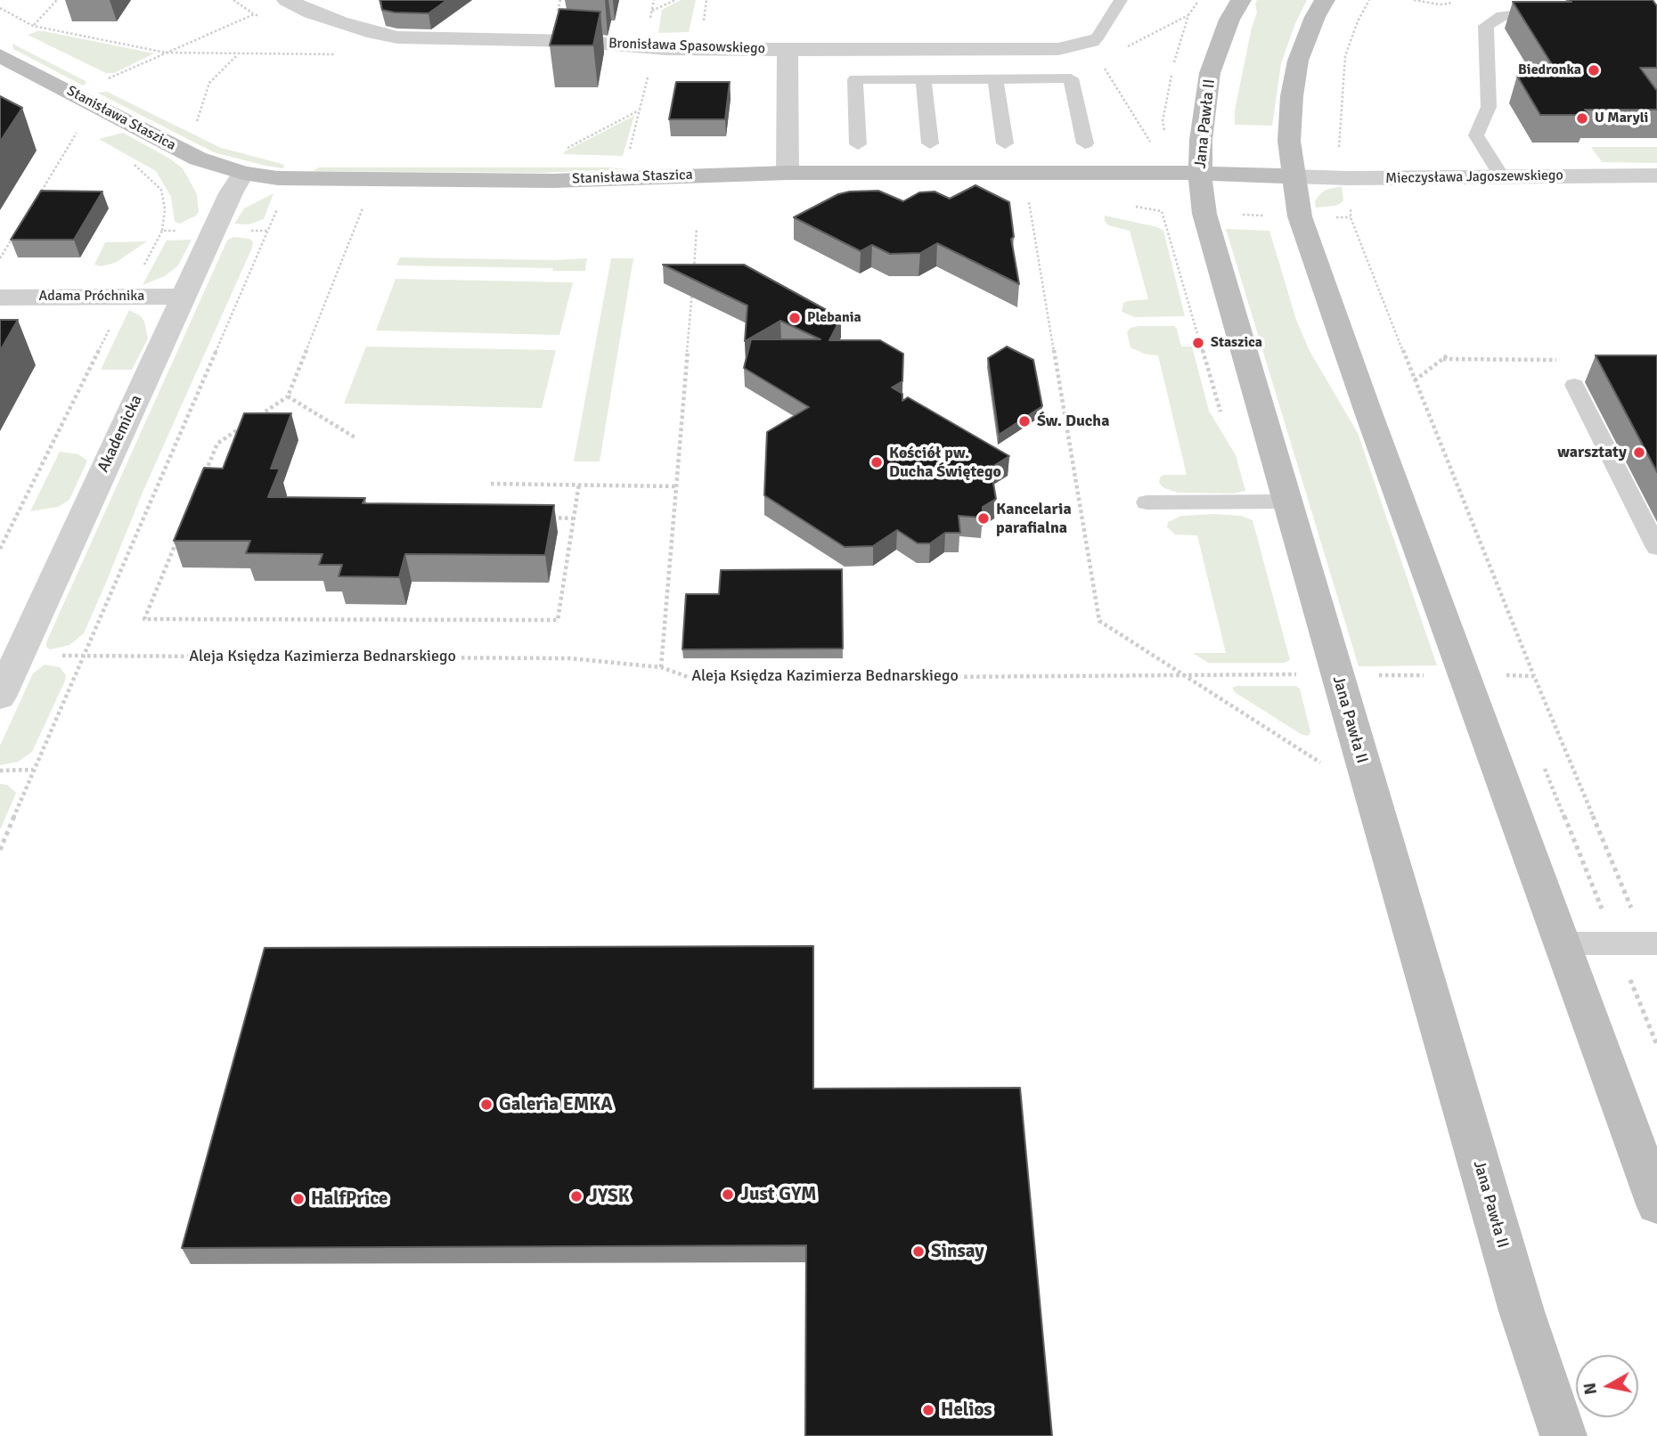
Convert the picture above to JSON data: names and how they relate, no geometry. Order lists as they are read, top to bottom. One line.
{"streets":{"main road":["Stanisława Staszica","Jana Pawła II"],"street":["Bronisława Spasowskiego","Mieczysława Jagoszewskiego","Adama Próchnika","Akademicka"],"path":["Aleja Księdza Kazimierza Bednarskiego"]},"crossings":[["Stanisława Staszica","Jana Pawła II"],["Stanisława Staszica","Mieczysława Jagoszewskiego"],["Stanisława Staszica","Akademicka"],["Jana Pawła II","Aleja Księdza Kazimierza Bednarskiego"],["Adama Próchnika","Akademicka"]],"places":["Biedronka","U Maryli","Plebania","Staszica","Św. Ducha","warsztaty","Kościół pw. Ducha Świętego","Kancelaria parafialna","Galeria EMKA","Just GYM","JYSK","HalfPrice","Sinsay","Helios"],"north":"left"}
